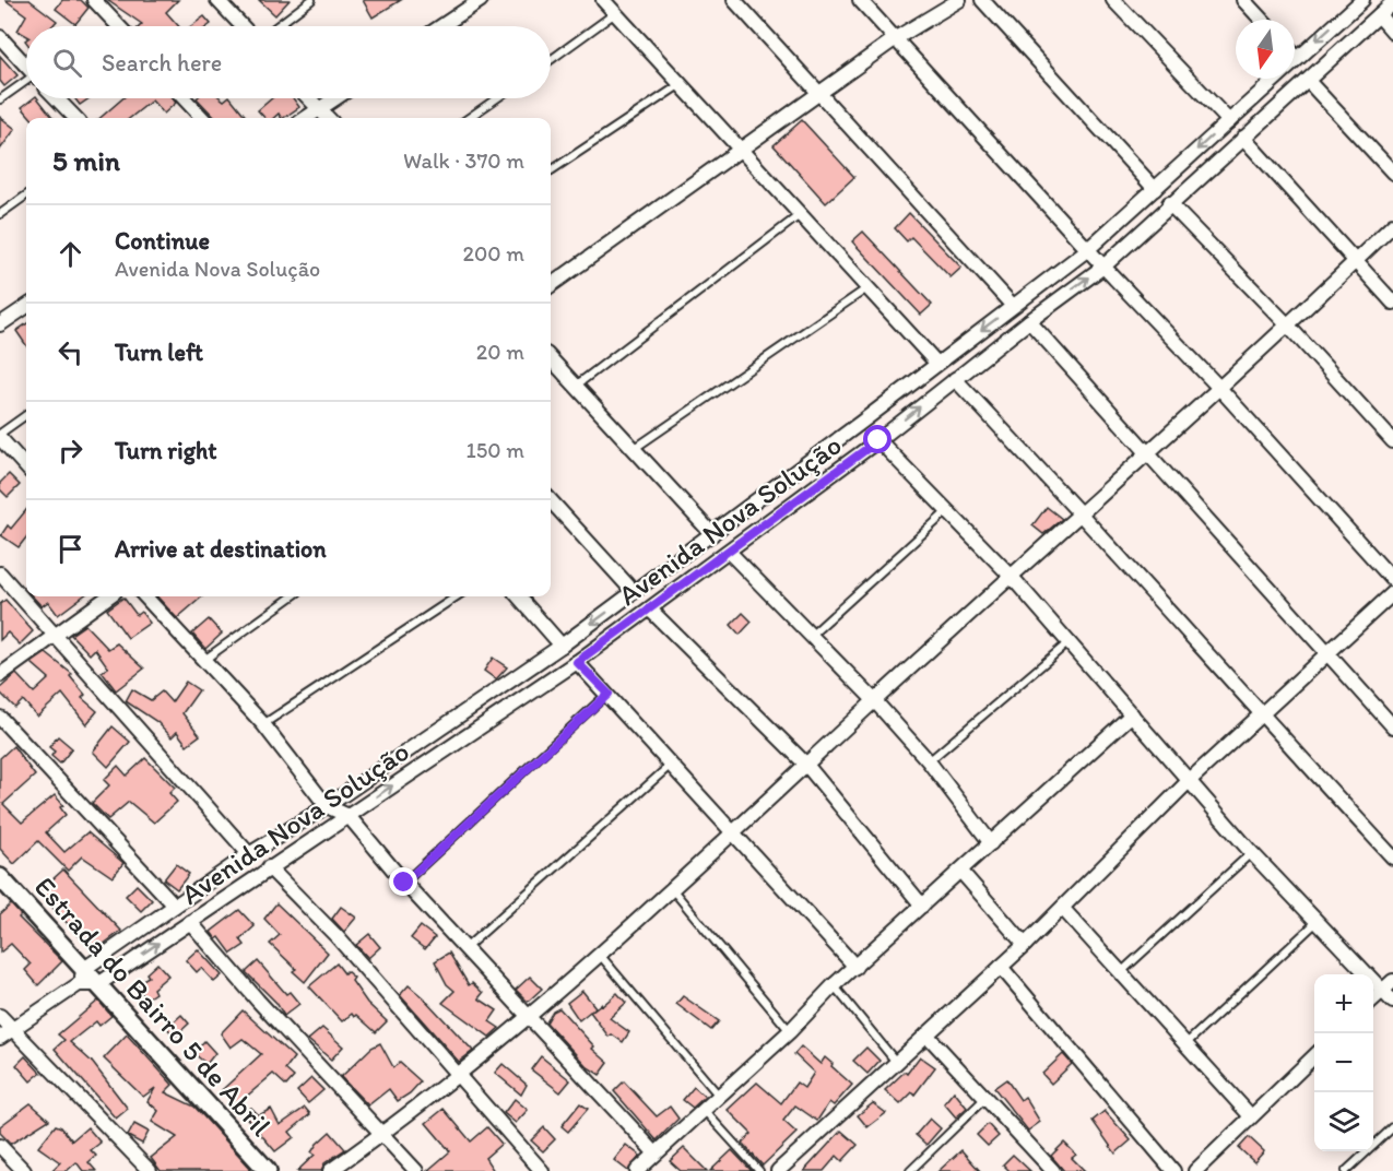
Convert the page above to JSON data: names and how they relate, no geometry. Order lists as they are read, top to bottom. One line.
{"streets":{"street":["Avenida Nova Solução","Estrada do Bairro 5 de Abril"]},"crossings":[["Avenida Nova Solução","Estrada do Bairro 5 de Abril"]],"north":"bottom","page":{"search":"Search here","heading":["5 min","Walk · 370 m"],"list":[["Continue","Avenida Nova Solução","200 m"],["Turn left","20 m"],["Turn right","150 m"],"Arrive at destination"],"map_buttons":["+","−"]}}
